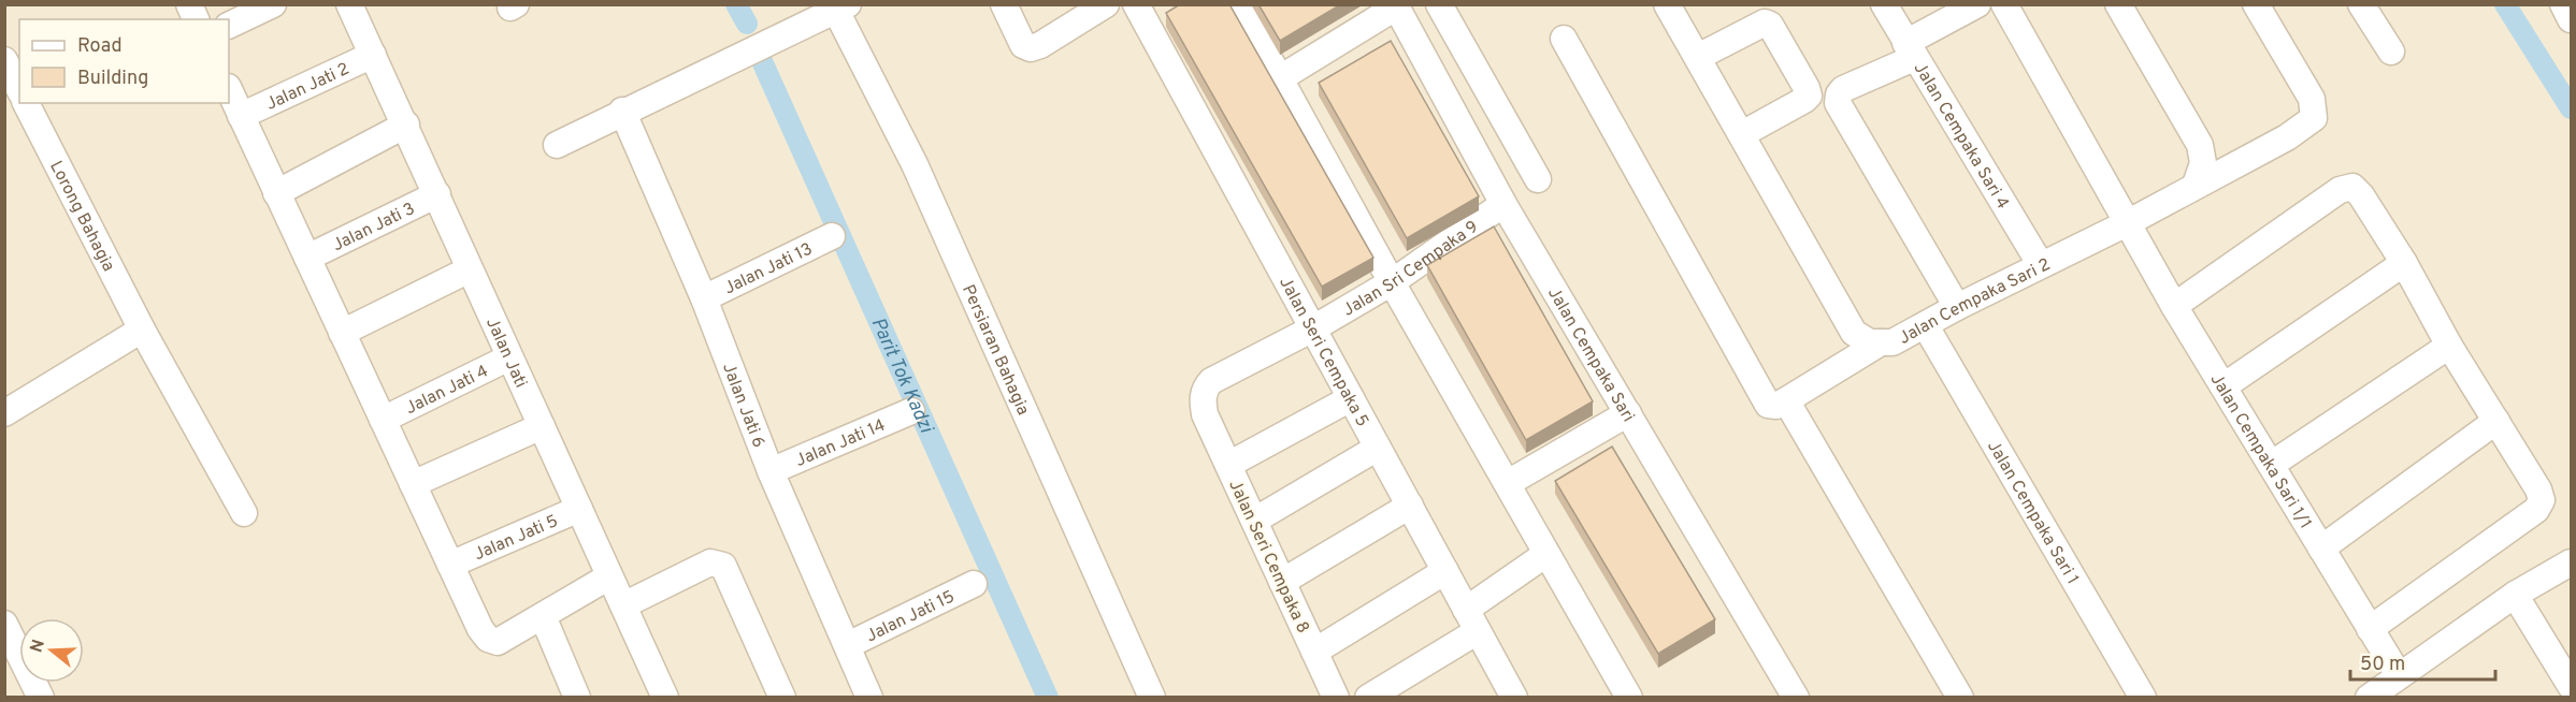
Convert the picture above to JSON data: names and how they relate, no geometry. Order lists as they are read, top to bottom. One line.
{"streets":{"street":["Jalan Jati 2","Jalan Cempaka Sari 4","Lorong Bahagia","Jalan Jati 3","Jalan Jati 13","Jalan Sri Cempaka 9","Jalan Cempaka Sari 2","Persiaran Bahagia","Jalan Jati","Jalan Seri Cempaka 5","Jalan Cempaka Sari","Jalan Jati 4","Jalan Jati 6","Jalan Jati 14","Jalan Cempaka Sari 1/1","Jalan Cempaka Sari 1","Jalan Jati 5","Jalan Seri Cempaka 8","Jalan Jati 15"]},"crossings":[["Jalan Jati 2","Jalan Jati"],["Jalan Cempaka Sari 4","Jalan Cempaka Sari 2"],["Jalan Jati 3","Jalan Jati"],["Jalan Jati 13","Jalan Jati 6"],["Jalan Sri Cempaka 9","Jalan Seri Cempaka 5"],["Jalan Sri Cempaka 9","Jalan Cempaka Sari"],["Jalan Sri Cempaka 9","Jalan Seri Cempaka 8"],["Jalan Cempaka Sari 2","Jalan Cempaka Sari 1/1"],["Jalan Cempaka Sari 2","Jalan Cempaka Sari 1"],["Jalan Jati","Jalan Jati 4"],["Jalan Jati","Jalan Jati 5"],["Jalan Jati 6","Jalan Jati 14"],["Jalan Jati 6","Jalan Jati 15"]],"water":["Parit Tok Kadzi"],"legend":["Road","Building"],"scale_bar":"50 m","north":"left"}
